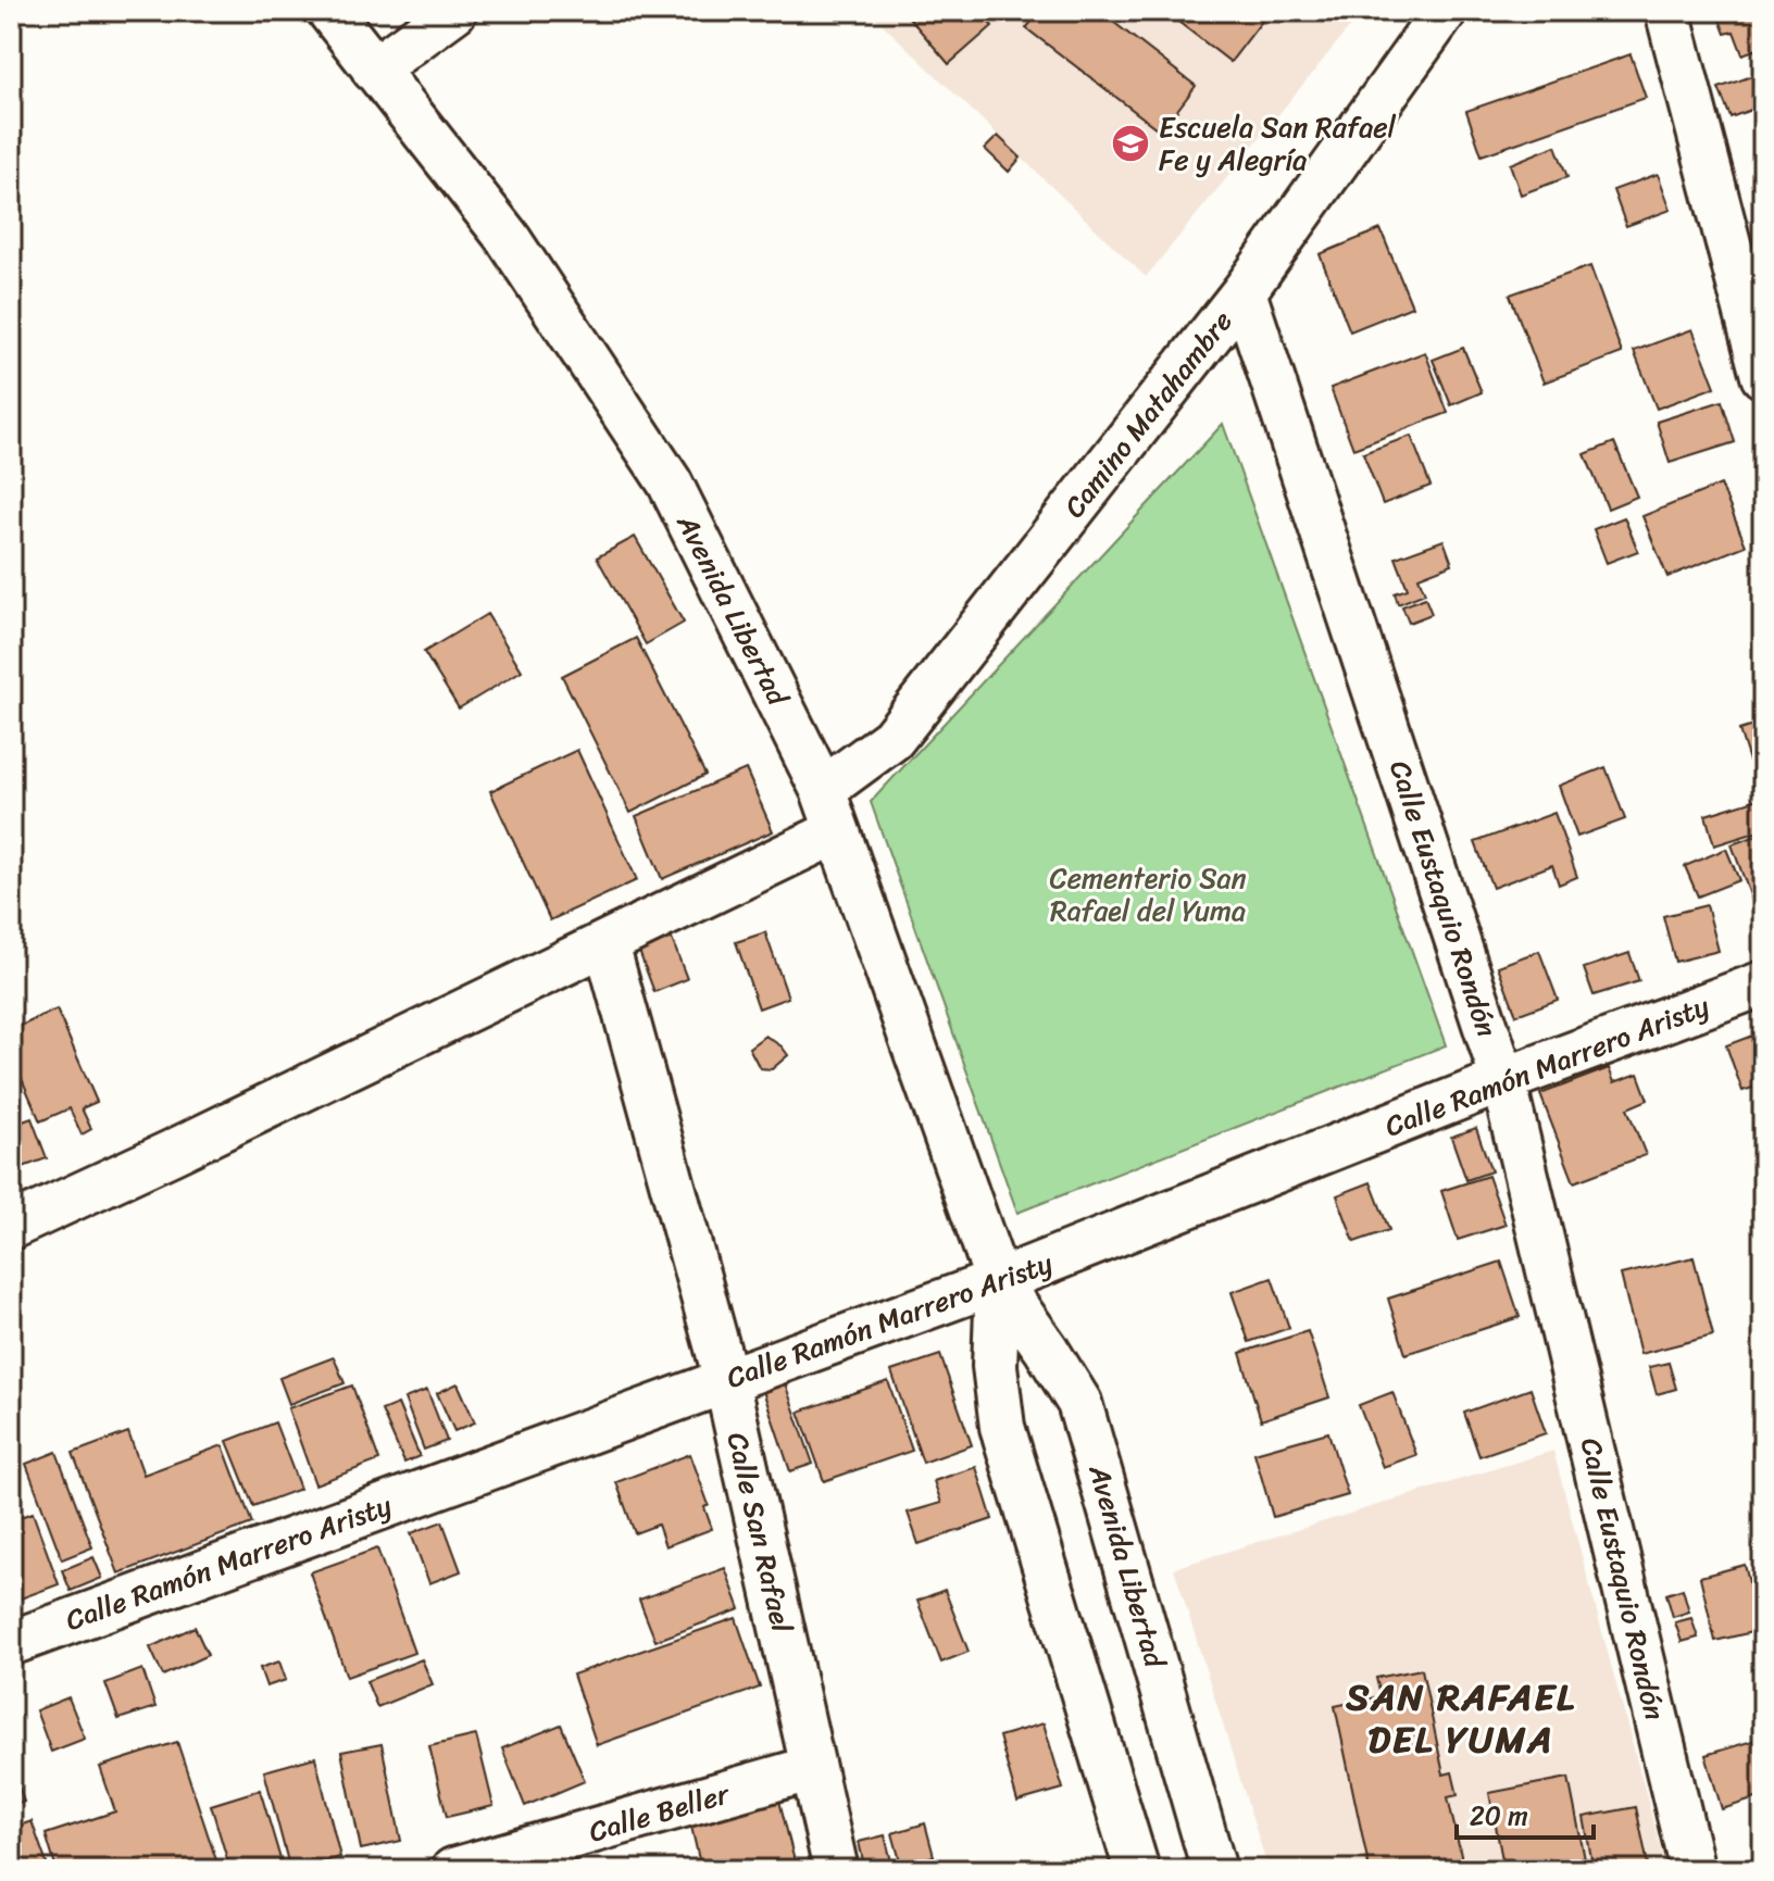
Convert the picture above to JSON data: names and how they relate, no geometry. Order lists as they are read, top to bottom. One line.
{"streets":{"street":["Camino Matahambre","Avenida Libertad","Calle Eustaquio Rondón","Calle Ramón Marrero Aristy","Calle San Rafael","Calle Beller"]},"crossings":[["Camino Matahambre","Avenida Libertad"],["Camino Matahambre","Calle Eustaquio Rondón"],["Avenida Libertad","Calle Ramón Marrero Aristy"],["Calle Eustaquio Rondón","Calle Ramón Marrero Aristy"],["Calle Ramón Marrero Aristy","Calle San Rafael"],["Calle San Rafael","Calle Beller"]],"districts":["SAN RAFAEL DEL YUMA"],"parks":["Cementerio San Rafael del Yuma"],"places":{"school or university":["Escuela San Rafael Fe y Alegría"]},"scale_bar":"20 m"}
